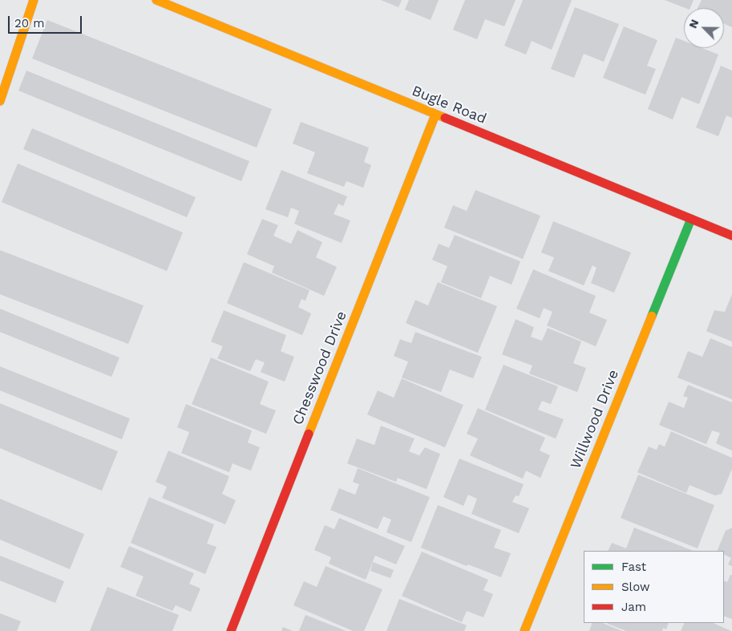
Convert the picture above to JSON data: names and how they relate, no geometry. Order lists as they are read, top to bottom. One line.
{"streets":{"street":["Bugle Road","Chesswood Drive","Willwood Drive"]},"crossings":[["Bugle Road","Chesswood Drive"],["Bugle Road","Willwood Drive"]],"legend":["Fast","Slow","Jam"],"scale_bar":"20 m","north":"top left"}
